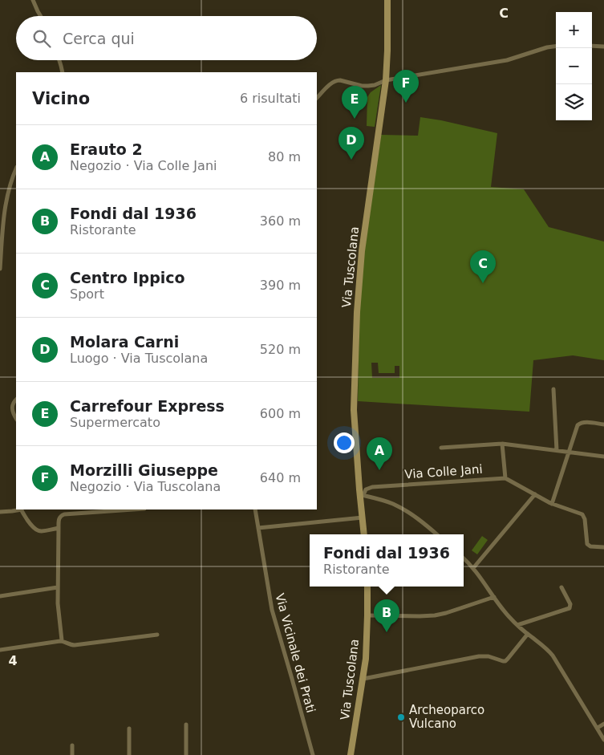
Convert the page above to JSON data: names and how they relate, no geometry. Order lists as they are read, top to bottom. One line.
{"streets":{"main road":["Via Tuscolana"],"street":["Via Colle Jani","Via Vicinale dei Prati"]},"crossings":[["Via Tuscolana","Via Colle Jani"]],"places":["Archeoparco Vulcano"],"page":{"map_buttons":["+","−"],"search":"Cerca qui","pins":["F","E","D","C","A","B"],"heading":["Vicino","6 risultati"],"list":[{"mark":"A","name":"Erauto 2","note":"Negozio · Via Colle Jani","value":"80 m"},{"mark":"B","name":"Fondi dal 1936","note":"Ristorante","value":"360 m"},{"mark":"C","name":"Centro Ippico","note":"Sport","value":"390 m"},{"mark":"D","name":"Molara Carni","note":"Luogo · Via Tuscolana","value":"520 m"},{"mark":"E","name":"Carrefour Express","note":"Supermercato","value":"600 m"},{"mark":"F","name":"Morzilli Giuseppe","note":"Negozio · Via Tuscolana","value":"640 m"}],"popup":["Fondi dal 1936","Ristorante"]},"grid":{"columns":["C"],"rows":["4"]}}
